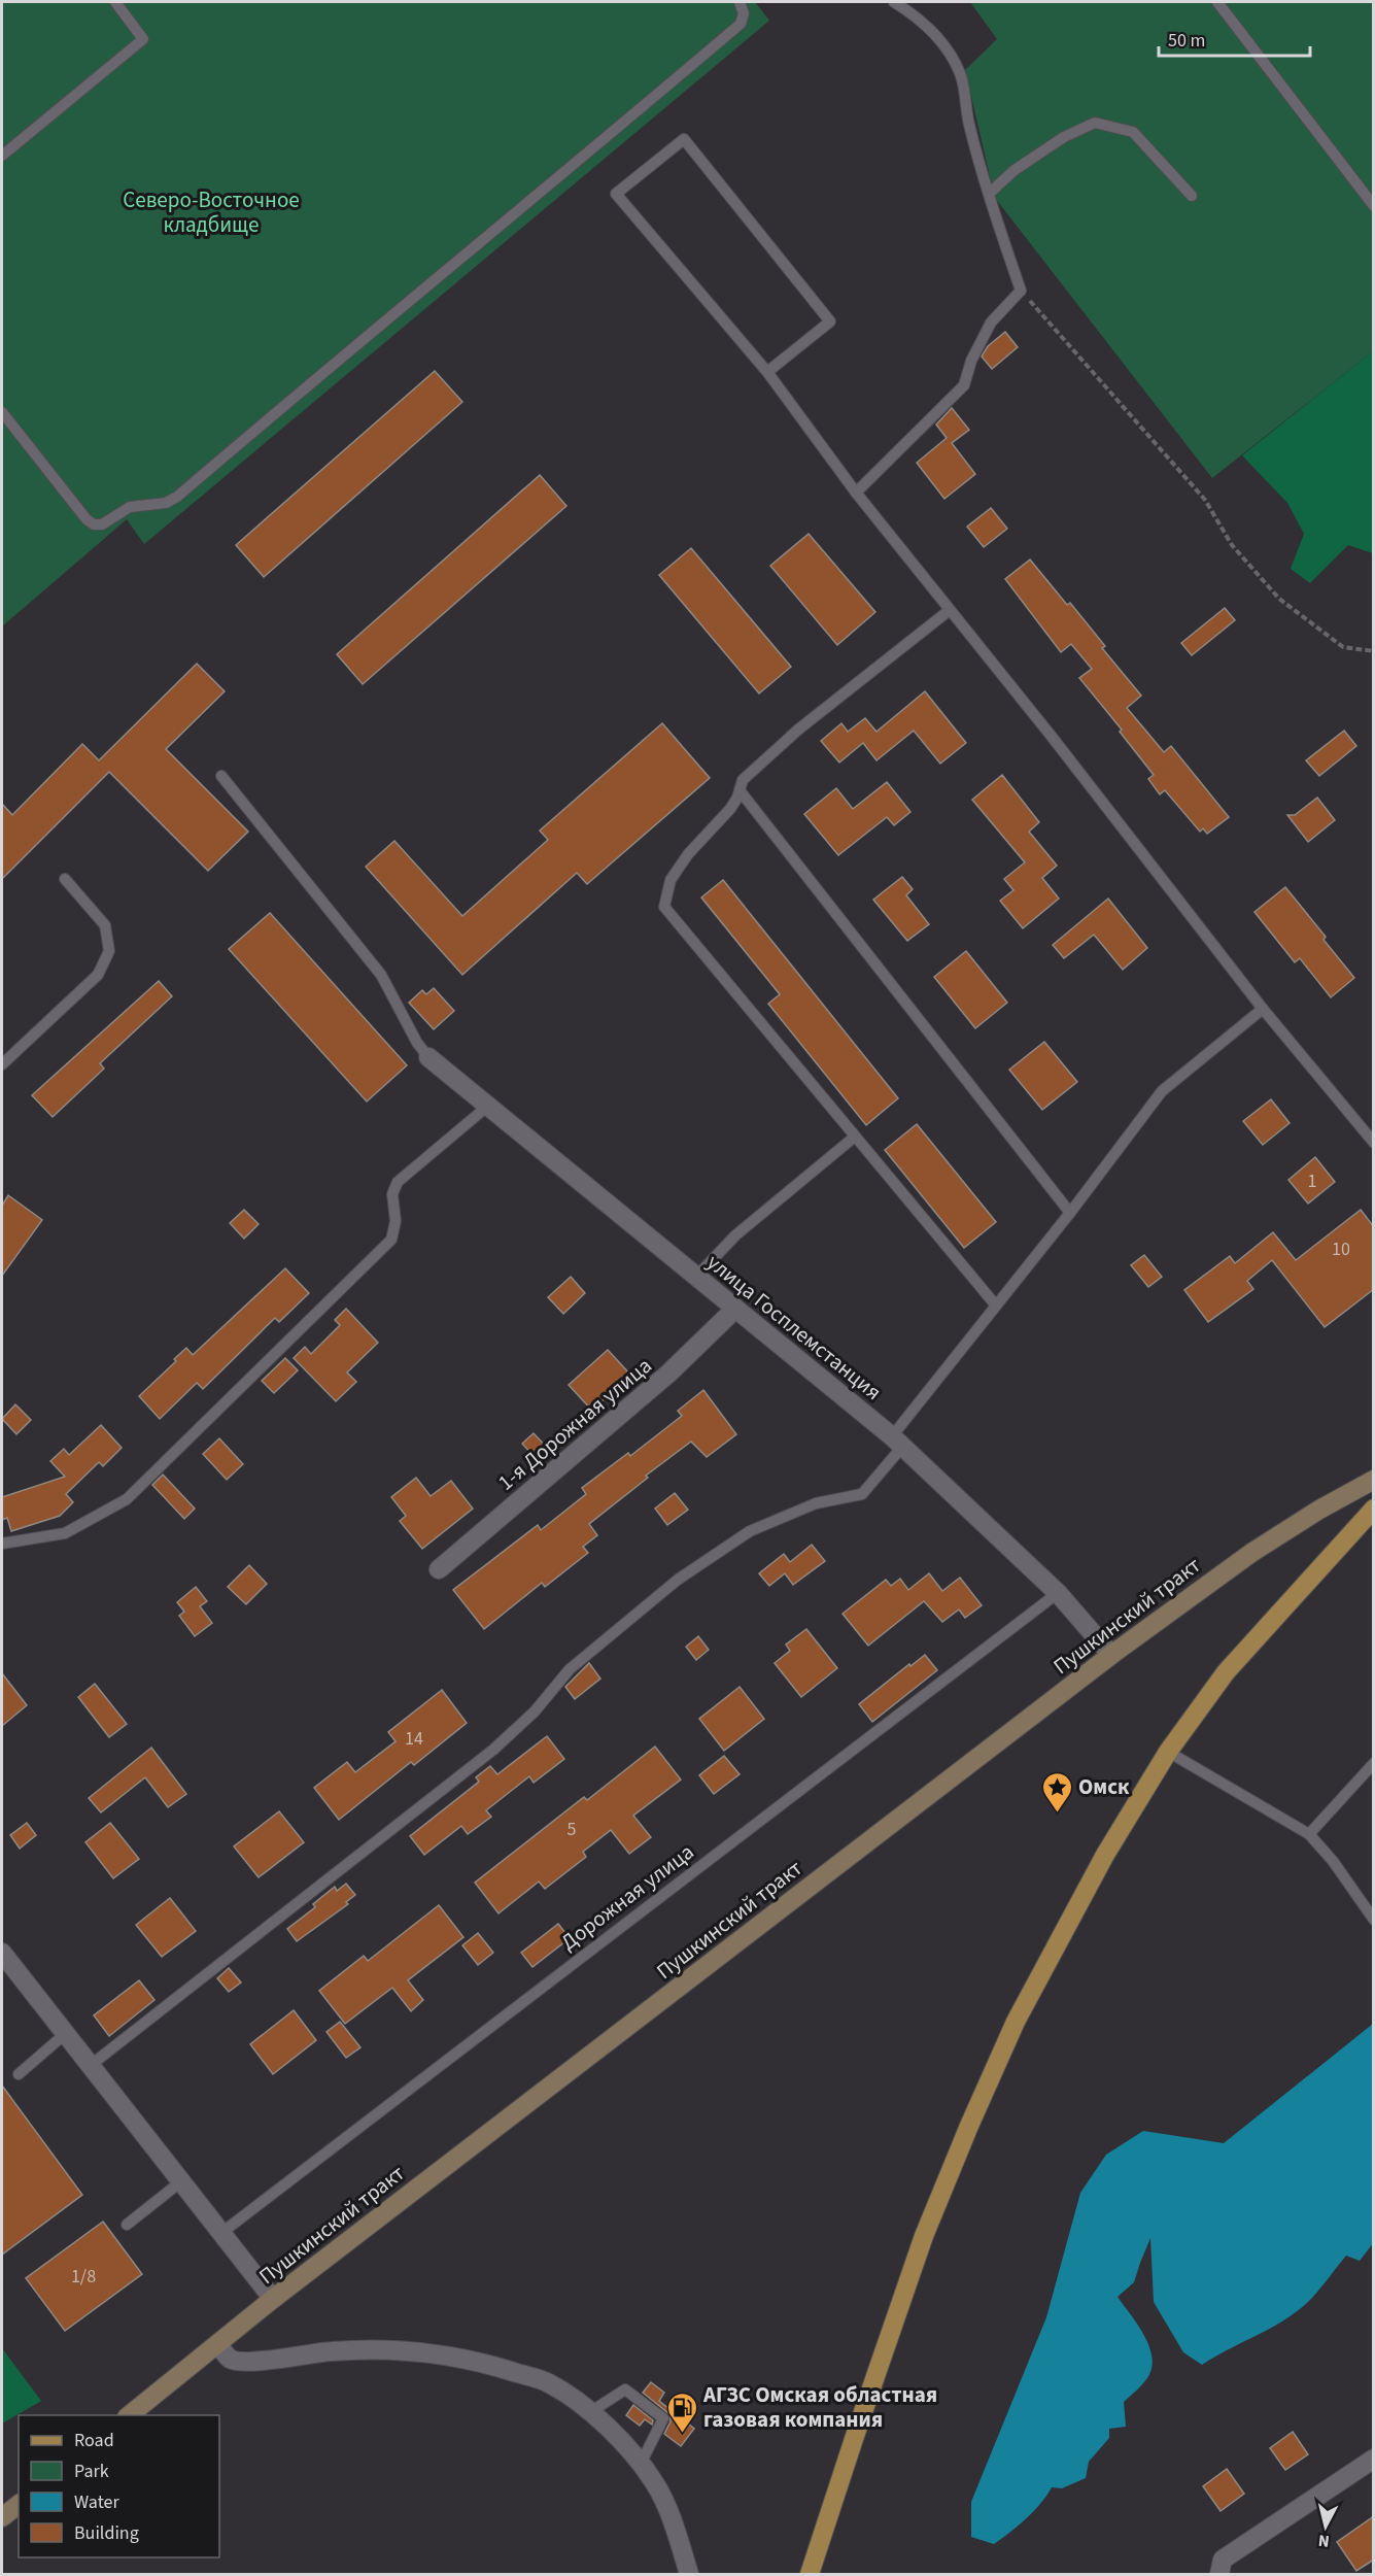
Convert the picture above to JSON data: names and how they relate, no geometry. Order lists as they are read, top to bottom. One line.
{"streets":{"main road":["Пушкинский тракт"],"street":["улица Госплемстанция","1-я Дорожная улица"],"lane":["Дорожная улица"]},"crossings":[["улица Госплемстанция","1-я Дорожная улица"],["улица Госплемстанция","Пушкинский тракт"],["улица Госплемстанция","Дорожная улица"]],"parks":["Северо-Восточное кладбище"],"places":{"place":["Омск"],"fuel station":["АГЗС Омская областная газовая компания"]},"house_numbers":["1","10","14","5","1/8"],"legend":["Road","Park","Water","Building"],"scale_bar":"50 m","north":"bottom"}
